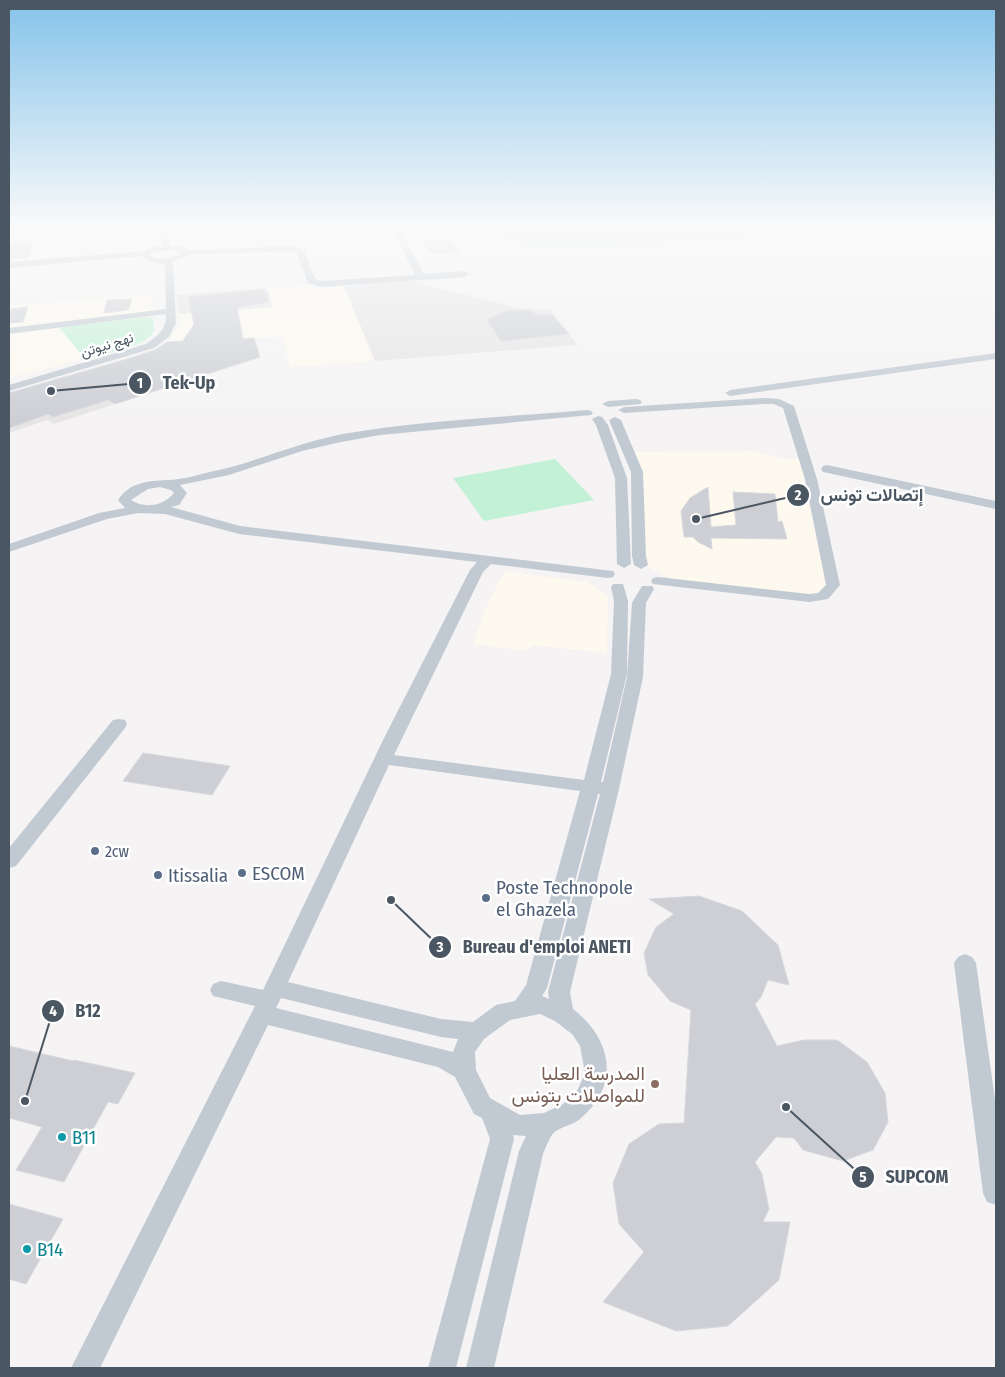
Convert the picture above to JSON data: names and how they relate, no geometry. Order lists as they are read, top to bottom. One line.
{"streets":{"street":["نهج نيوتن"]},"places":["Tek-Up","إتصالات تونس","2cw","ESCOM","Itissalia","Poste Technopole el Ghazela","Bureau d'emploi ANETI","المدرسة العليا للمواصلات بتونس","B12","SUPCOM","B11","B14"]}
